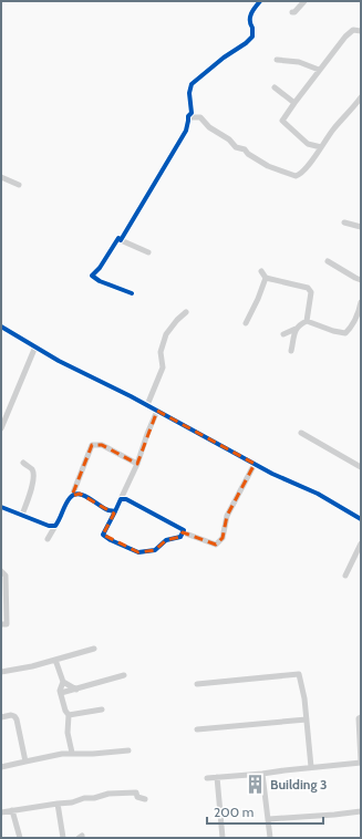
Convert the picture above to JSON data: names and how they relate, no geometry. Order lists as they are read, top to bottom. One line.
{"places":{"building":["Building 3"]},"scale_bar":"200 m"}
